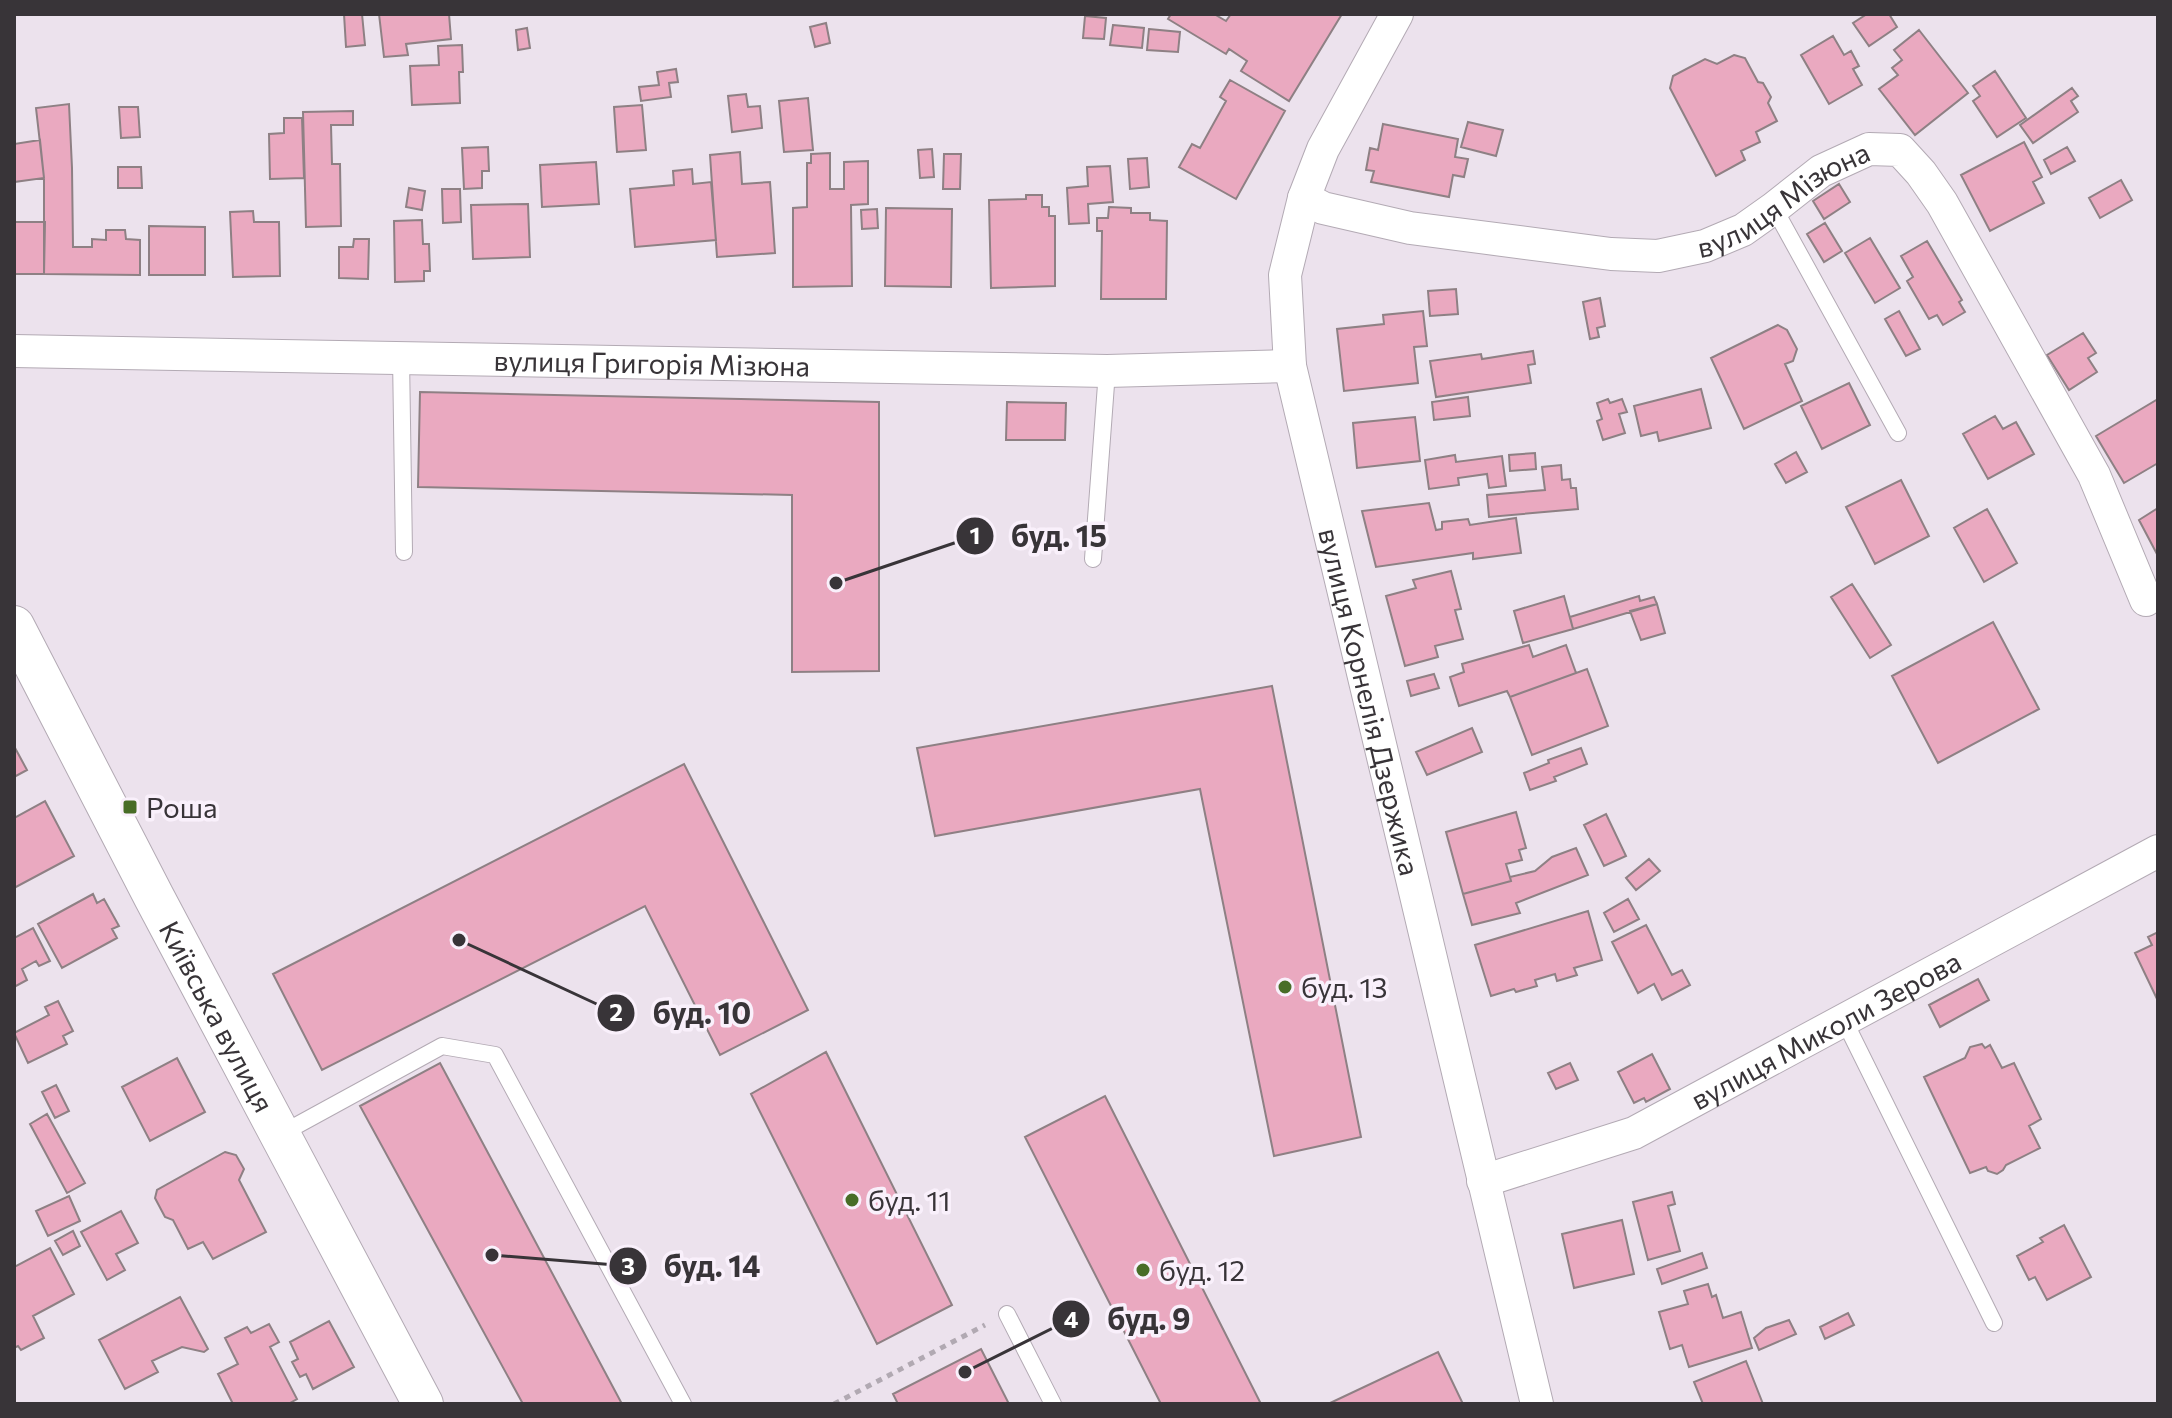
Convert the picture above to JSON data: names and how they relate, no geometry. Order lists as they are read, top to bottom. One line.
{"streets":{"street":["вулиця Мізюна","вулиця Григорія Мізюна","вулиця Корнелія Дзержика","Київська вулиця","вулиця Миколи Зерова"]},"crossings":[["вулиця Мізюна","вулиця Корнелія Дзержика"],["вулиця Григорія Мізюна","вулиця Корнелія Дзержика"],["вулиця Корнелія Дзержика","вулиця Миколи Зерова"]],"places":{"other":["буд. 15","буд. 10","буд. 13","буд. 11","буд. 14","буд. 12","буд. 9"],"transit":["Роша"]}}
